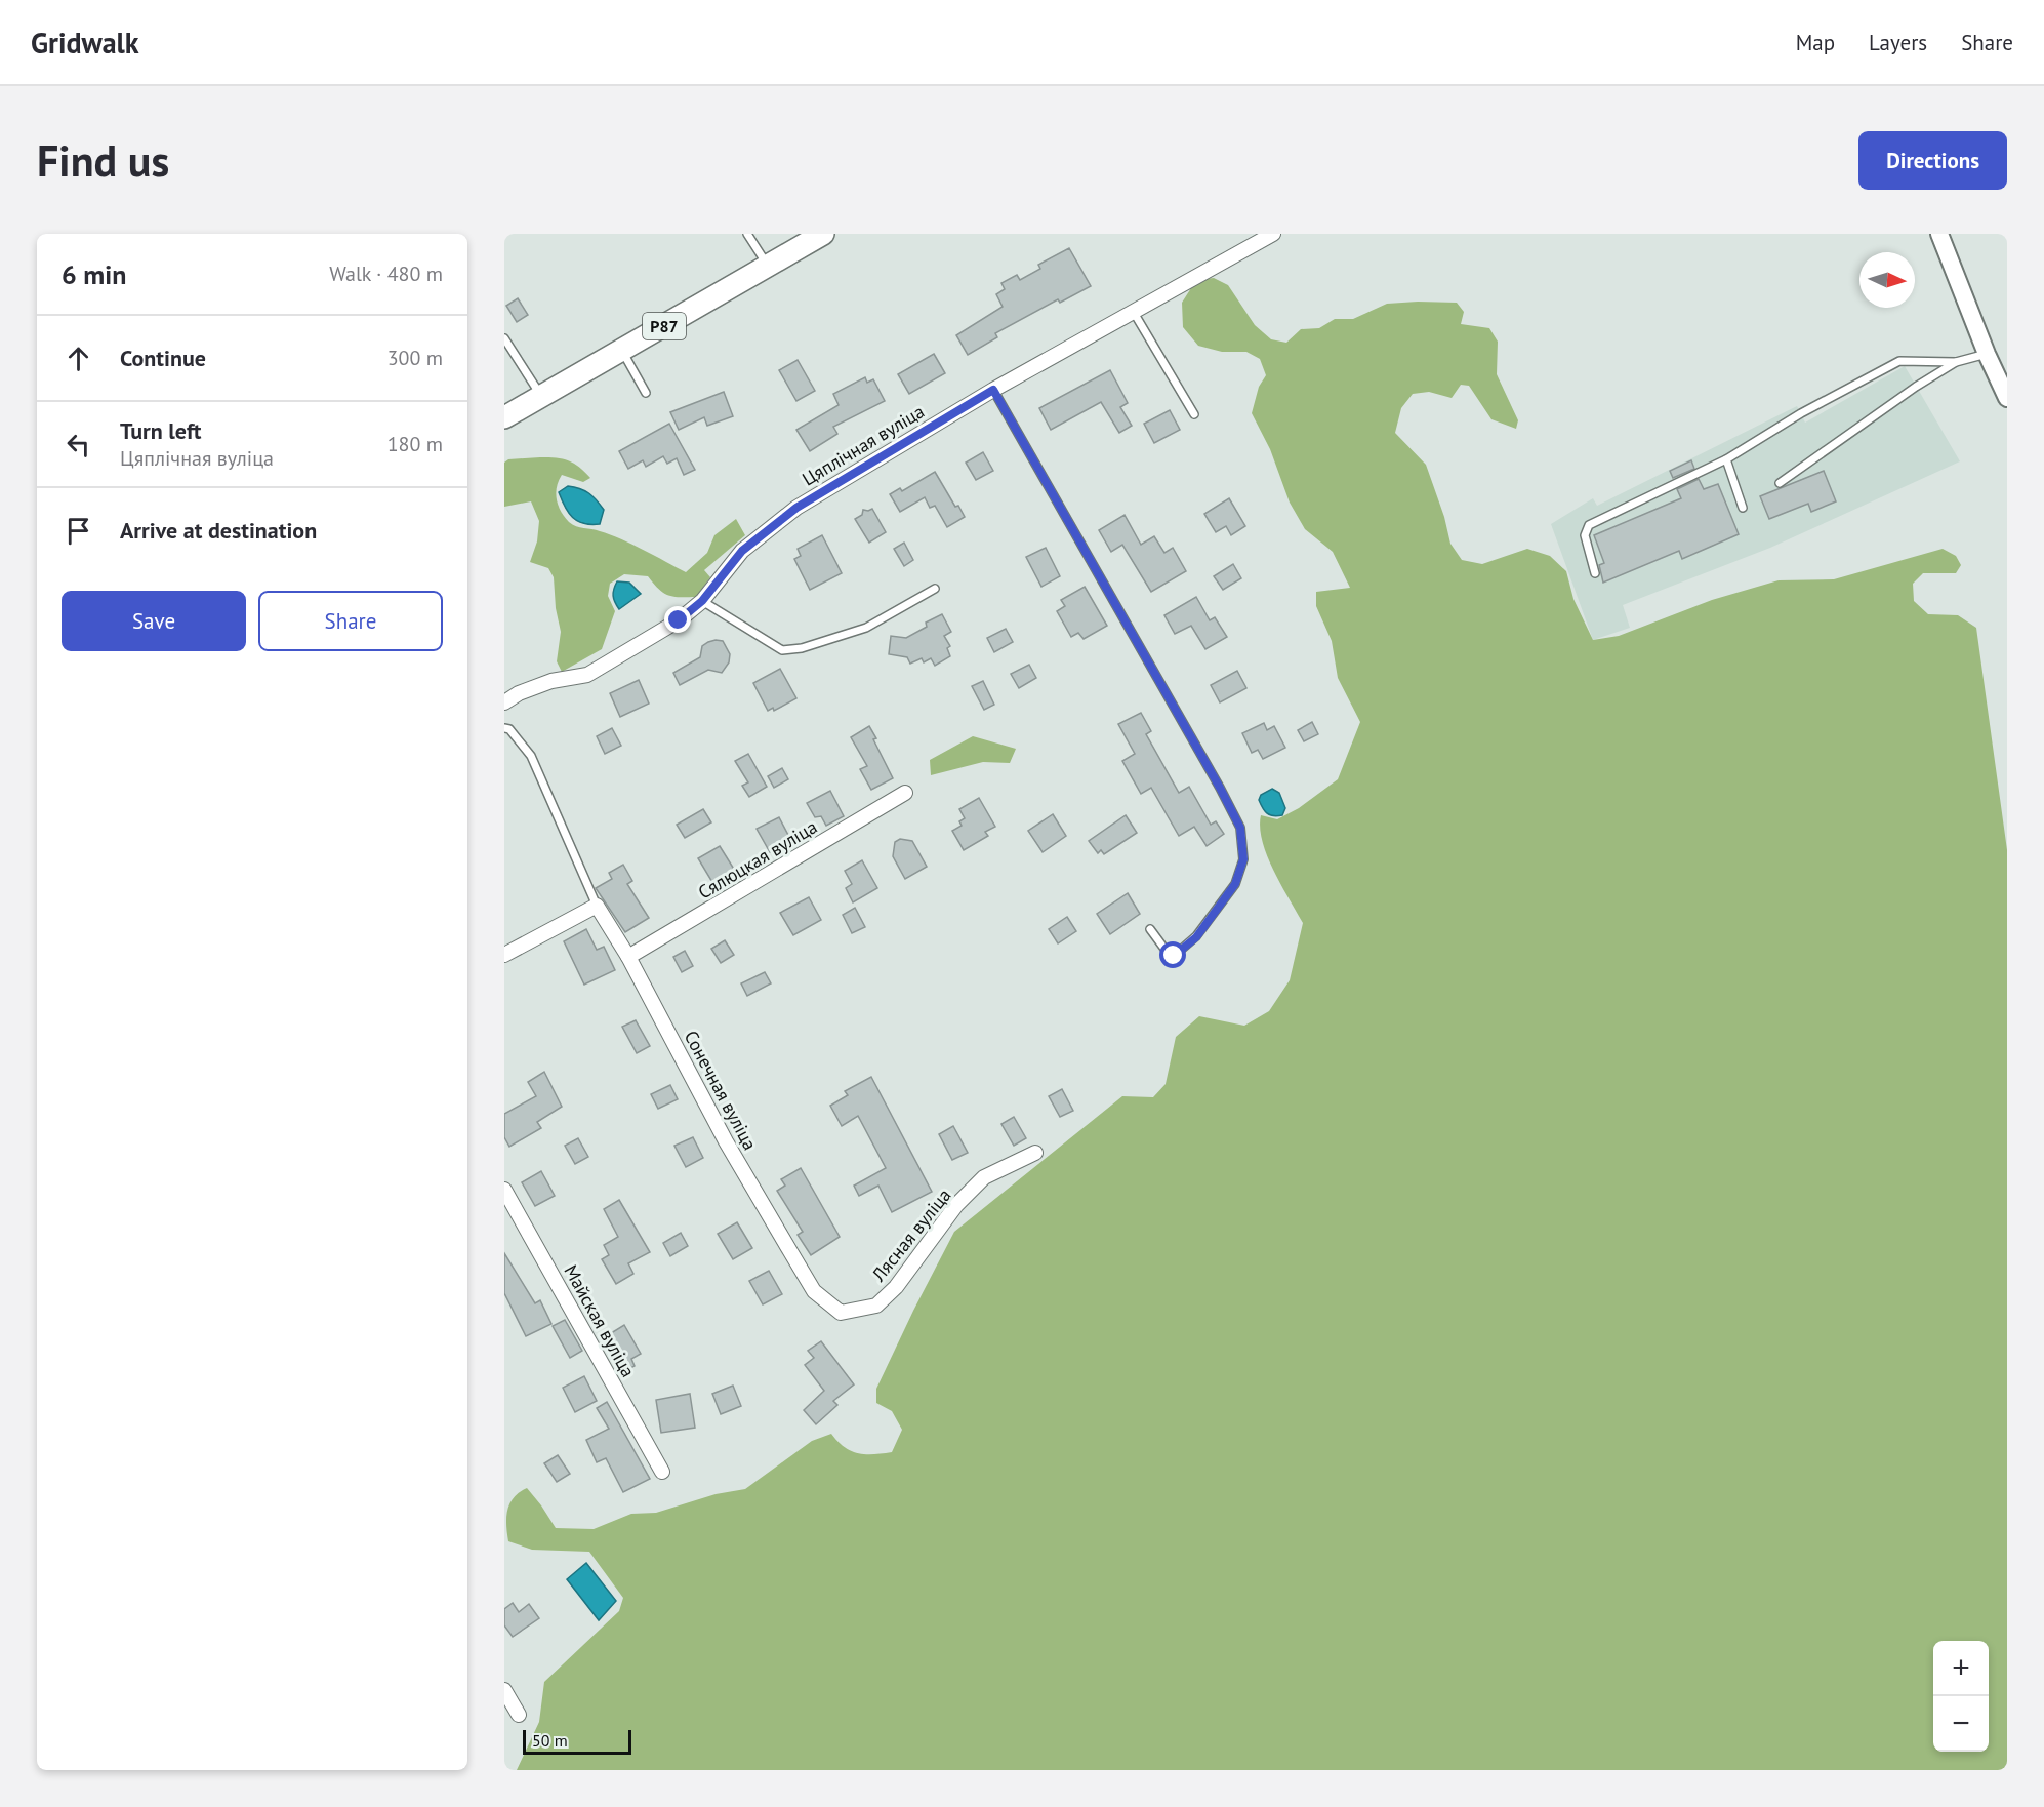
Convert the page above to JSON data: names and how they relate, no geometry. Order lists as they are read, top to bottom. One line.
{"streets":{"main road":["Р87"],"street":["Цяплічная вуліца","Сялюцкая вуліца","Сонечная вуліца","Лясная вуліца","Майская вуліца"]},"crossings":[["Сялюцкая вуліца","Сонечная вуліца"],["Сонечная вуліца","Лясная вуліца"]],"scale_bar":"50 m","north":"right","page":{"header":"Gridwalk","nav":["Map","Layers","Share"],"buttons":["Directions",["Save","Share"]],"title":"Find us","heading":["6 min","Walk · 480 m"],"list":[["Continue","300 m"],["Turn left","Цяплічная вуліца","180 m"],"Arrive at destination"],"map_buttons":["+","−"],"scale":"50 m"}}
